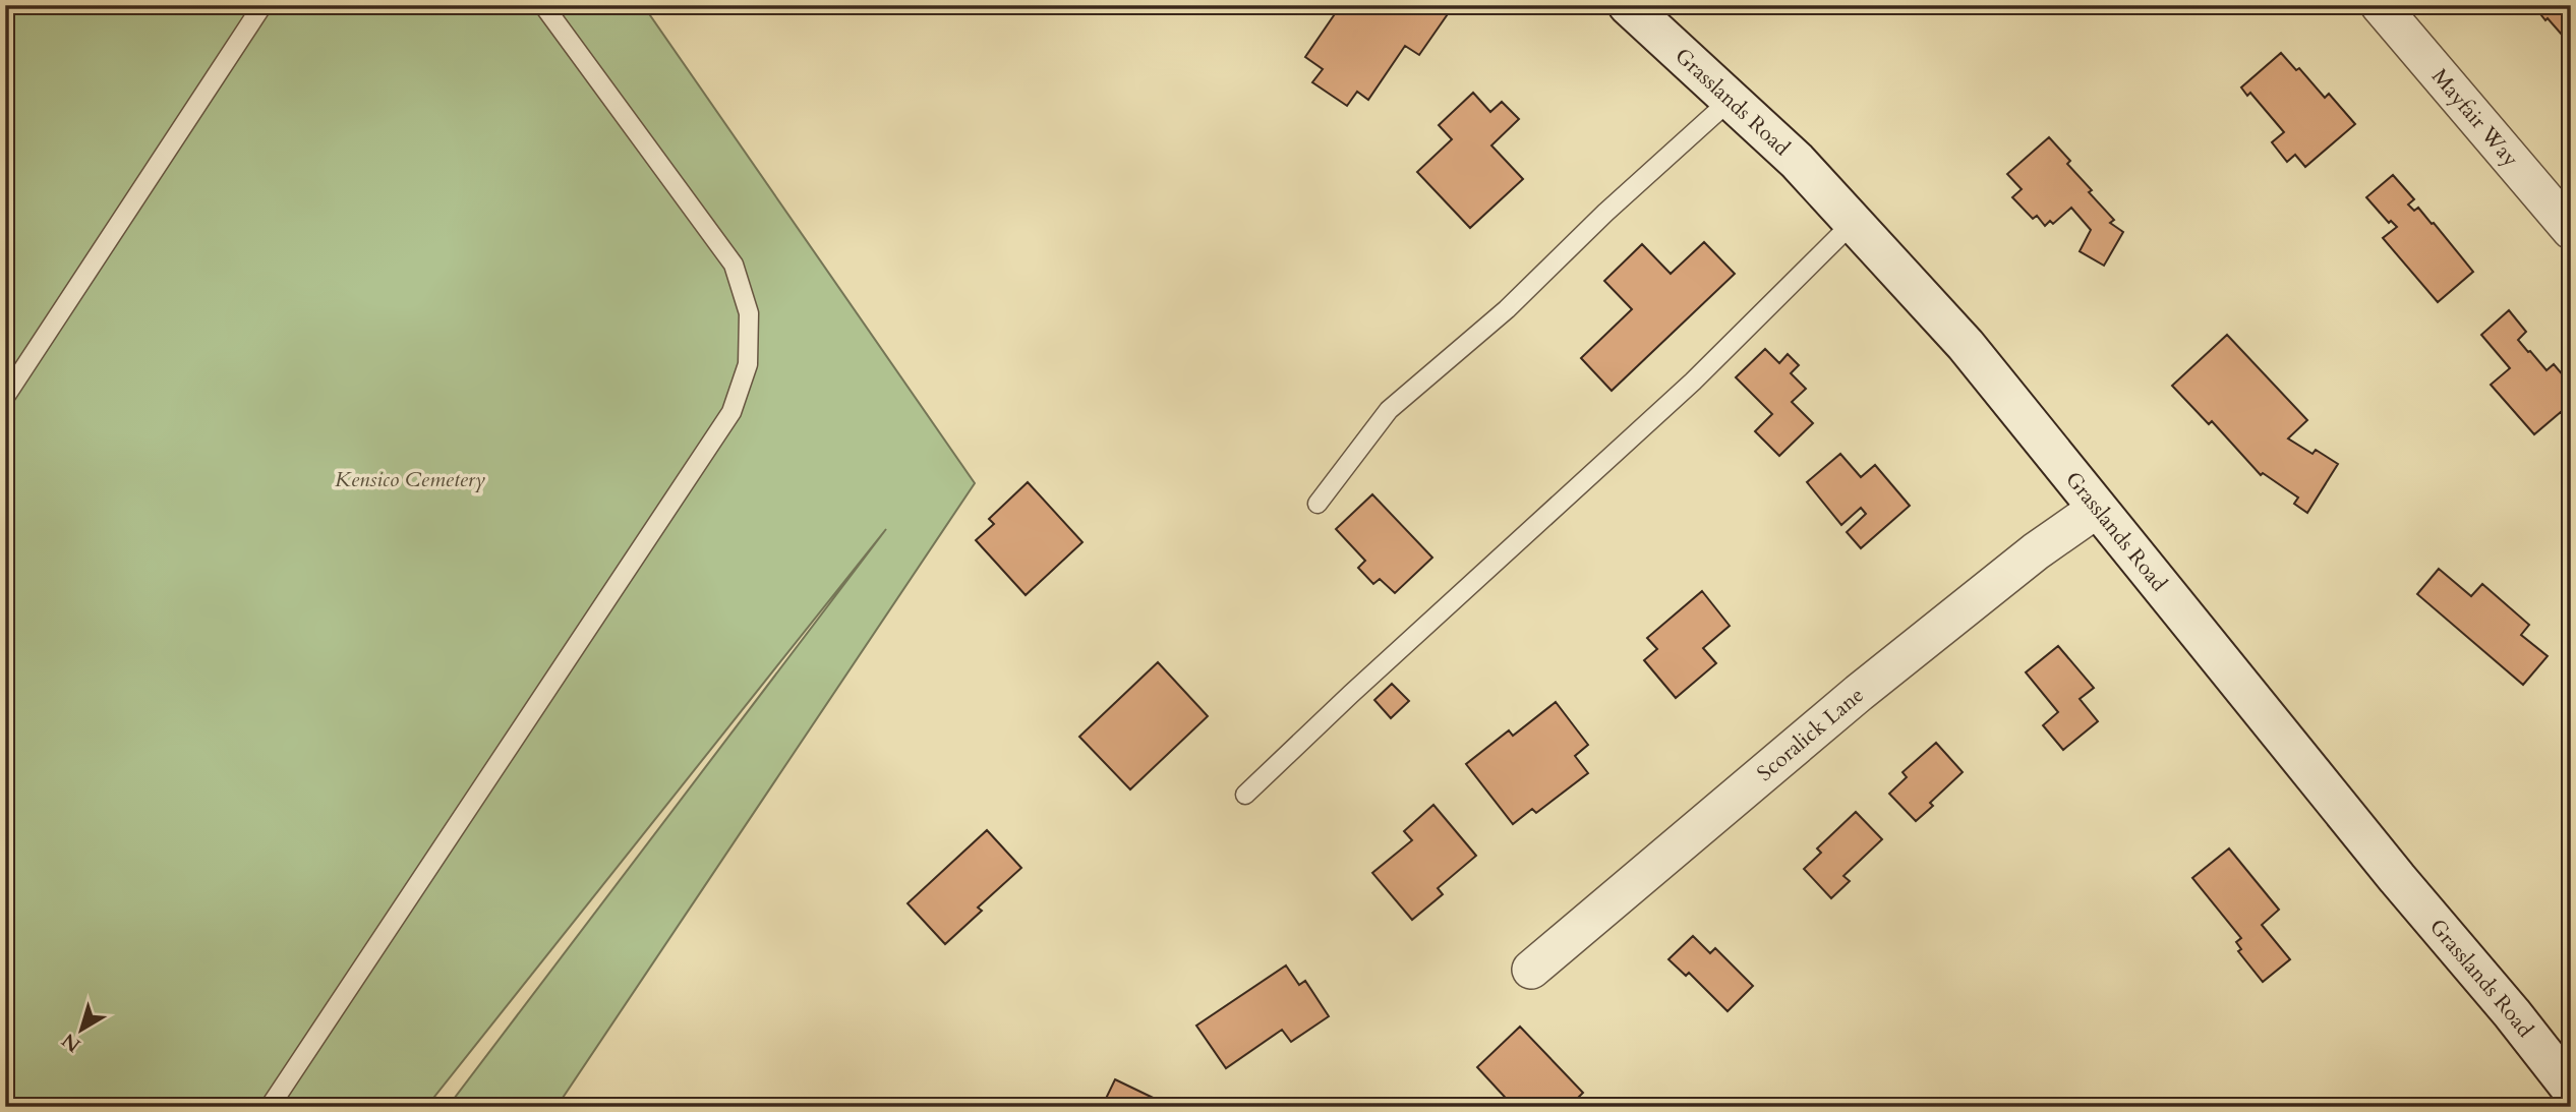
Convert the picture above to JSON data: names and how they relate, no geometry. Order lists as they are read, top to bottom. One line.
{"streets":{"main road":["Grasslands Road"],"street":["Mayfair Way","Scoralick Lane"]},"crossings":[["Grasslands Road","Scoralick Lane"]],"parks":["Kensico Cemetery"],"north":"bottom left"}
